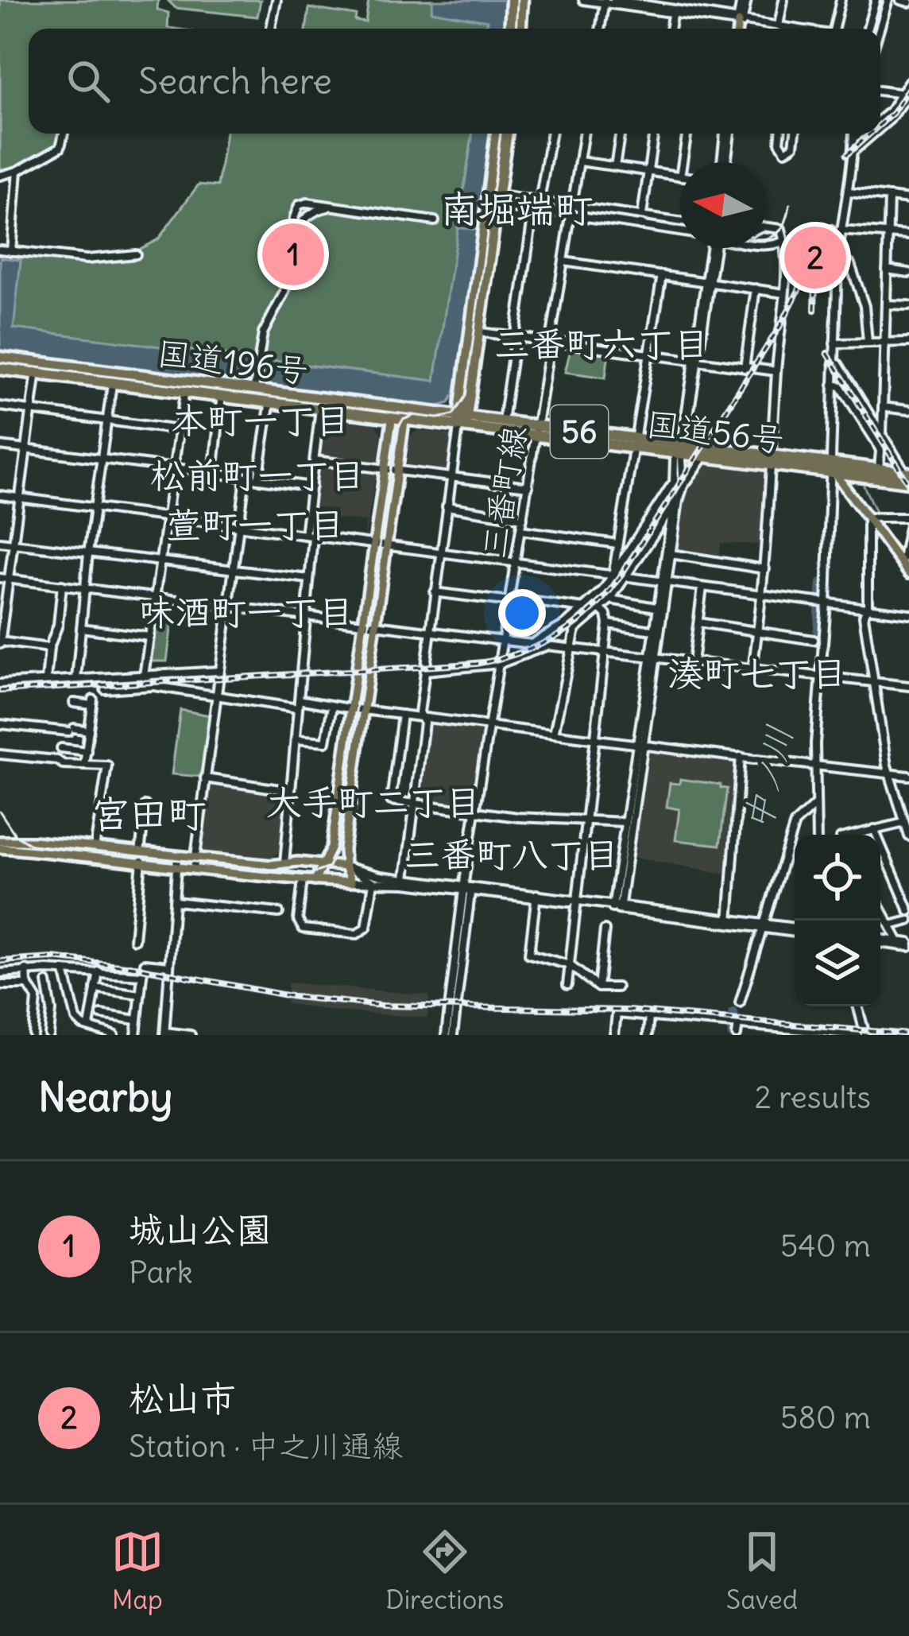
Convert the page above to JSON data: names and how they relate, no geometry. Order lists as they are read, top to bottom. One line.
{"streets":{"highway":["国道196号","56","国道56号"],"street":["三番町線"]},"crossings":[["国道196号","国道56号"],["国道56号","三番町線"]],"districts":["南堀端町","三番町六丁目","本町一丁目","松前町一丁目","萱町一丁目","味酒町一丁目","湊町七丁目","大手町二丁目","宮田町","三番町八丁目"],"water":["中ノ川"],"north":"left","page":{"search":"Search here","pins":["1","2"],"heading":["Nearby","2 results"],"list":[{"mark":"1","name":"城山公園","note":"Park","value":"540 m"},{"mark":"2","name":"松山市","note":"Station · 中之川通線","value":"580 m"}],"nav":["Map","Directions","Saved"]}}
